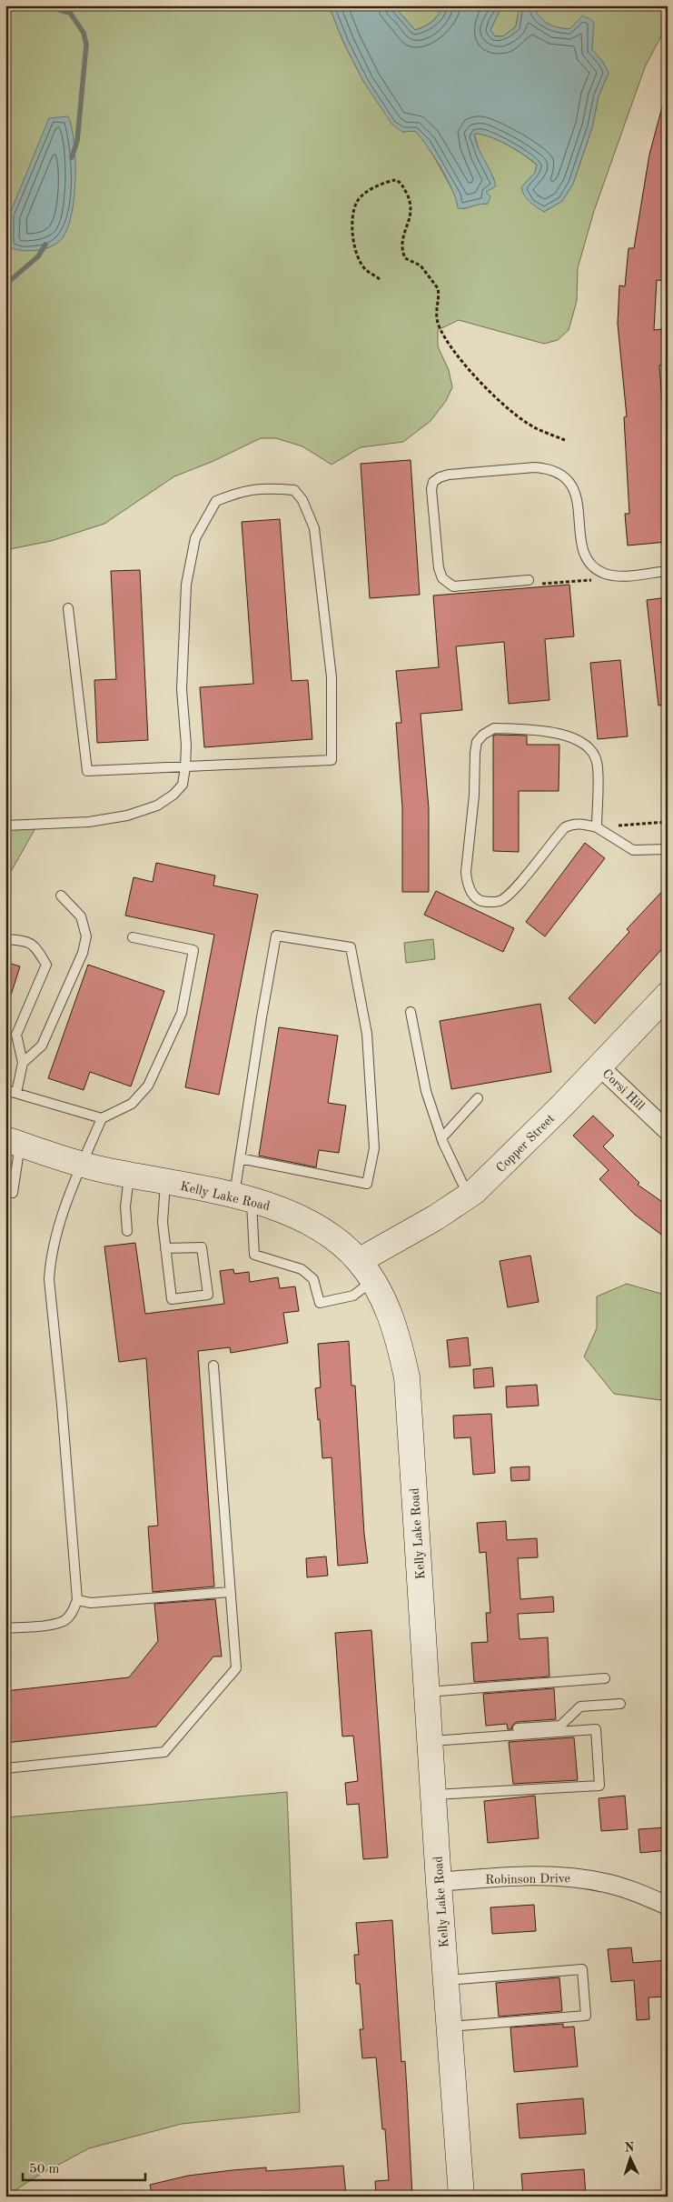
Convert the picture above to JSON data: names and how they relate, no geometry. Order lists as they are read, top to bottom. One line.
{"streets":{"street":["Corsi Hill","Copper Street","Kelly Lake Road","Robinson Drive"]},"crossings":[["Corsi Hill","Copper Street"],["Copper Street","Kelly Lake Road"],["Kelly Lake Road","Robinson Drive"]],"scale_bar":"50 m","north":"top"}
